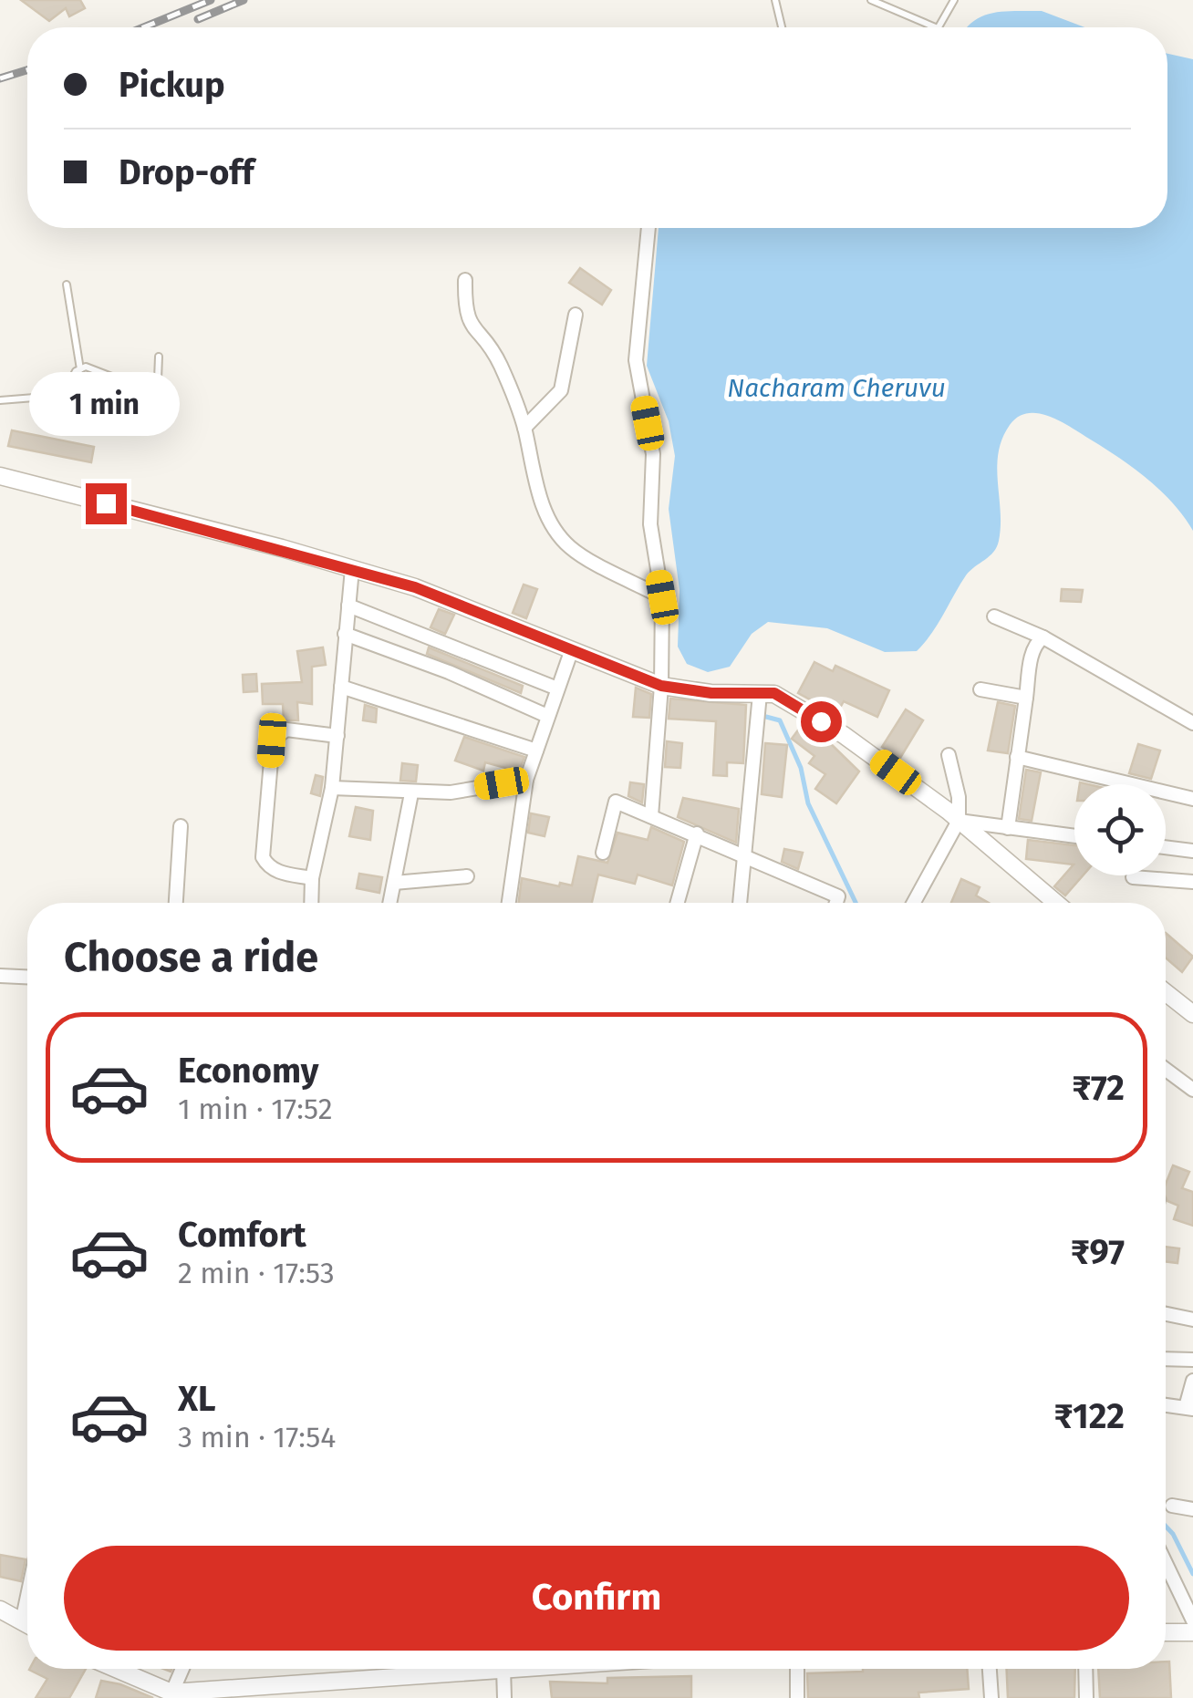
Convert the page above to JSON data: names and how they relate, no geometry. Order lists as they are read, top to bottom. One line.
{"water":["Nacharam Cheruvu"],"page":{"banner":["Pickup","Drop-off"],"bubble":"1 min","heading":"Choose a ride","list":[{"name":"Economy","note":"1 min · 17:52","value":"₹72"},{"name":"Comfort","note":"2 min · 17:53","value":"₹97"},{"name":"XL","note":"3 min · 17:54","value":"₹122"}],"buttons":"Confirm"}}
